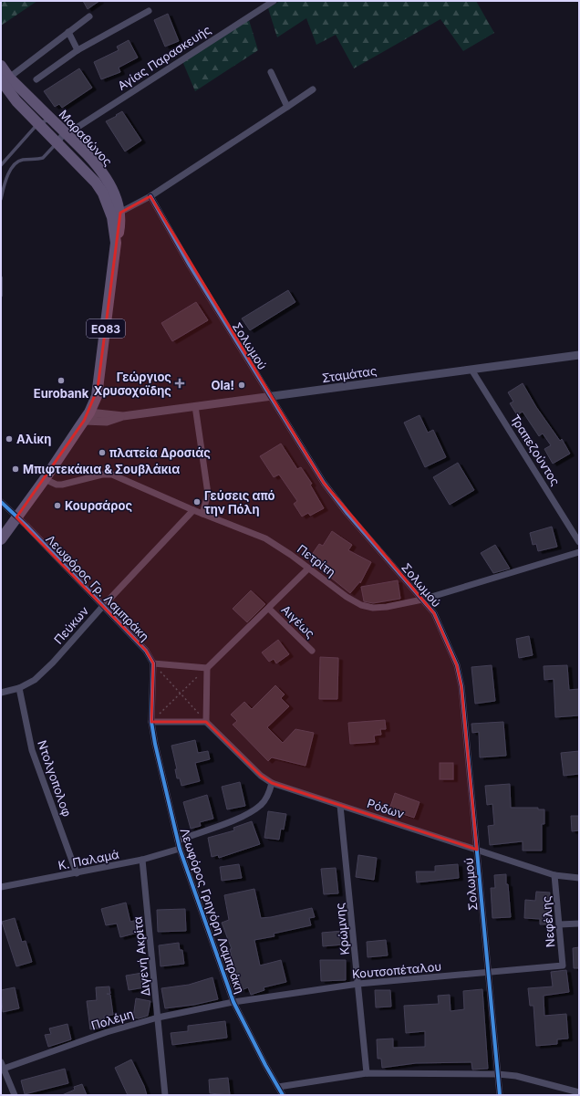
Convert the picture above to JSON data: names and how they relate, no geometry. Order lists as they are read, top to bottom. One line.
{"streets":{"main road":["Μαραθώνος","ΕΟ83"],"street":["Αγίας Παρασκευής","Σολωμού","Σταμάτας","Τραπεζούντος","Πετρίτη","Λεωφόρος Γρ. Λαμπράκη","Αιγέως","Πεύκων","Ντολγοπολοφ","Ρόδων","Κ. Παλαμά","Λεωφόρος Γρηγόρη Λαμπράκη","Νεφέλης","Κρώμνης","Διγενή Ακρίτα","Κουτσοπέταλου","Πολέμη"]},"crossings":[["Αγίας Παρασκευής","Μαραθώνος"],["Μαραθώνος","ΕΟ83"],["Μαραθώνος","Σταμάτας"],["Μαραθώνος","Πετρίτη"],["Μαραθώνος","Λεωφόρος Γρ. Λαμπράκη"],["ΕΟ83","Λεωφόρος Γρ. Λαμπράκη"],["Σολωμού","Σταμάτας"],["Σολωμού","Πετρίτη"],["Σολωμού","Ρόδων"],["Σολωμού","Κουτσοπέταλου"],["Σταμάτας","Τραπεζούντος"],["Πετρίτη","Πεύκων"],["Λεωφόρος Γρ. Λαμπράκη","Πεύκων"],["Πεύκων","Ντολγοπολοφ"],["Ντολγοπολοφ","Κ. Παλαμά"],["Ρόδων","Νεφέλης"],["Ρόδων","Κρώμνης"],["Κ. Παλαμά","Λεωφόρος Γρηγόρη Λαμπράκη"],["Κ. Παλαμά","Διγενή Ακρίτα"],["Λεωφόρος Γρηγόρη Λαμπράκη","Κουτσοπέταλου"],["Λεωφόρος Γρηγόρη Λαμπράκη","Πολέμη"],["Νεφέλης","Κουτσοπέταλου"],["Κρώμνης","Κουτσοπέταλου"],["Διγενή Ακρίτα","Πολέμη"],["Κουτσοπέταλου","Πολέμη"]],"places":{"other":["Eurobank","Ola!","Αλίκη","πλατεία Δροσιάς","Μπιφτεκάκια & Σουβλάκια","Γεύσεις από την Πόλη","Κουρσάρος"],"health":["Γεώργιος Χρυσοχοϊδης"]}}
